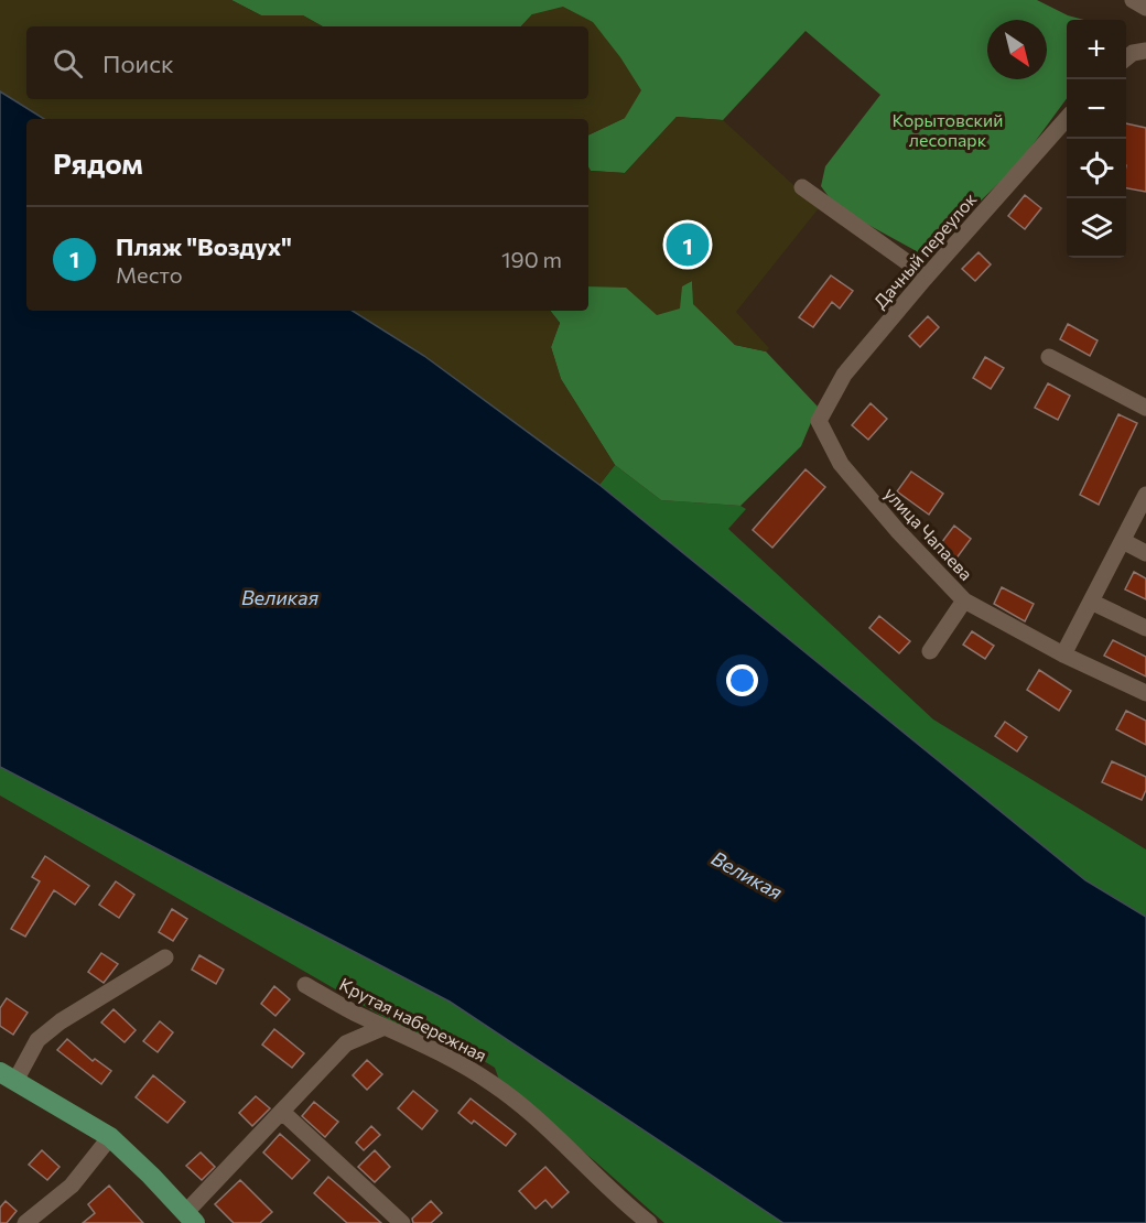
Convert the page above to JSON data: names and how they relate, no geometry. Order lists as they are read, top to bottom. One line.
{"streets":{"street":["Дачный переулок","улица Чапаева","Крутая набережная"]},"crossings":[["Дачный переулок","улица Чапаева"]],"water":["Великая"],"parks":["Корытовский лесопарк"],"north":"bottom right","page":{"map_buttons":["+","−"],"search":"Поиск","heading":"Рядом","list":[{"mark":"1","name":"Пляж \"Воздух\"","note":"Место","value":"190 m"}],"pins":"1"}}
